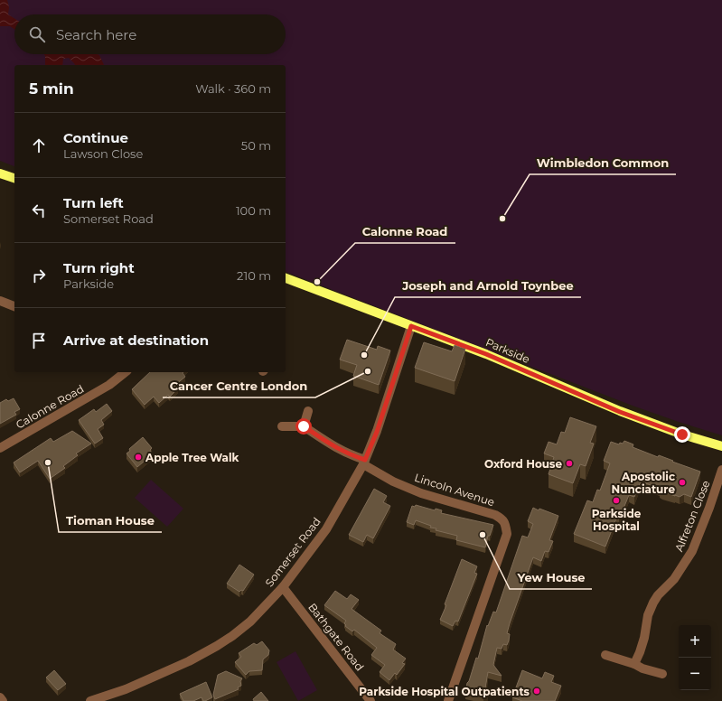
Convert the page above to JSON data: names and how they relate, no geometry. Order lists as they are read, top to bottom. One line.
{"streets":{"main road":["Parkside"],"street":["Calonne Road","Lincoln Avenue","Alfreton Close","Somerset Road","Bathgate Road"]},"crossings":[["Parkside","Somerset Road"],["Lincoln Avenue","Somerset Road"],["Somerset Road","Bathgate Road"]],"places":["Wimbledon Common","Calonne Road","Joseph and Arnold Toynbee","Cancer Centre London","Apple Tree Walk","Tioman House","Oxford House","Apostolic Nunciature","Parkside Hospital","Yew House","Parkside Hospital Outpatients"],"page":{"search":"Search here","heading":["5 min","Walk · 360 m"],"list":[["Continue","Lawson Close","50 m"],["Turn left","Somerset Road","100 m"],["Turn right","Parkside","210 m"],"Arrive at destination"],"map_buttons":["+","−"]}}
